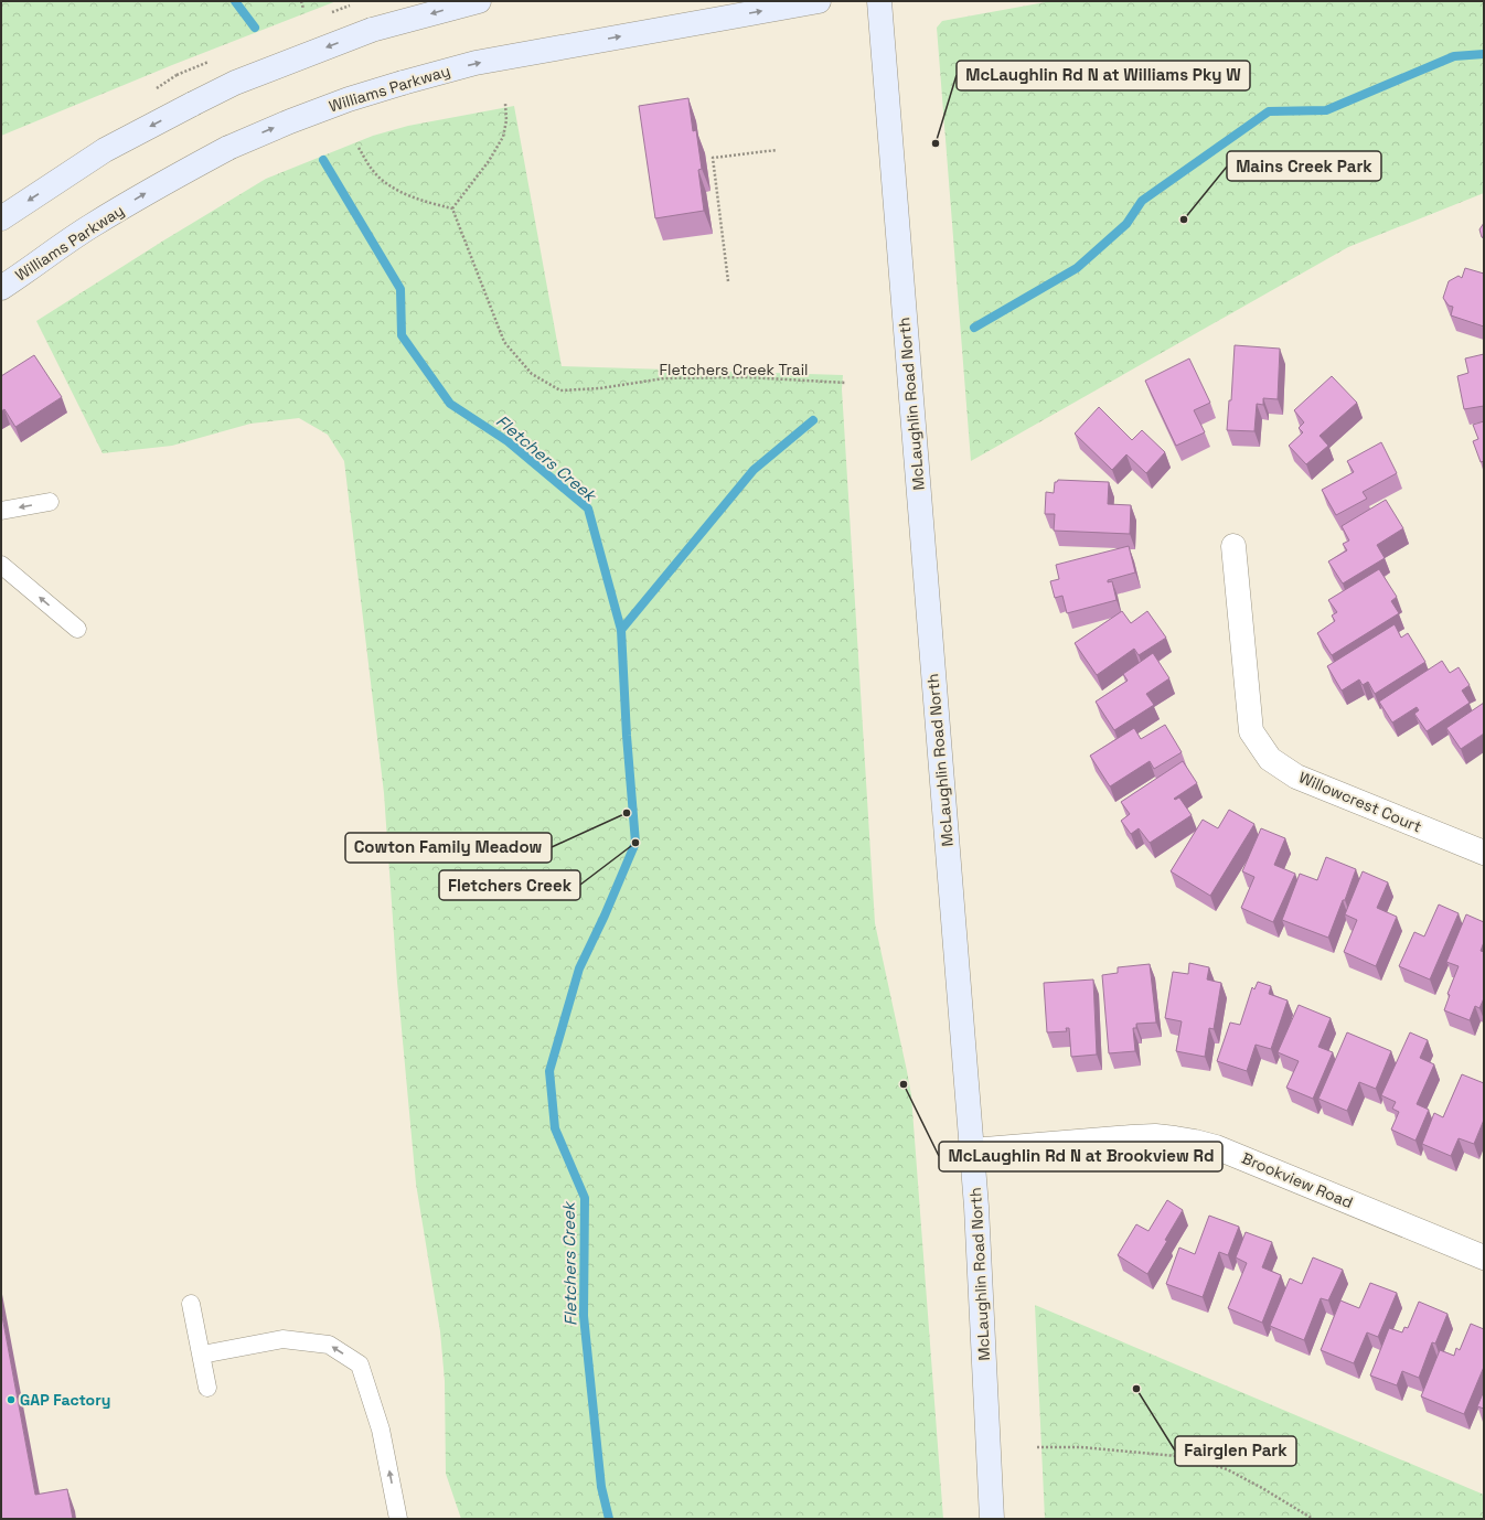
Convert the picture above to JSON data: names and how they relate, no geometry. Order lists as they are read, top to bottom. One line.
{"streets":{"main road":["Williams Parkway","McLaughlin Road North"],"street":["Willowcrest Court","Brookview Road"],"path":["Fletchers Creek Trail"]},"crossings":[["McLaughlin Road North","Brookview Road"]],"water":["Fletchers Creek"],"places":["McLaughlin Rd N at Williams Pky W","Mains Creek Park","Cowton Family Meadow","Fletchers Creek","McLaughlin Rd N at Brookview Rd","Fairglen Park","GAP Factory"]}
